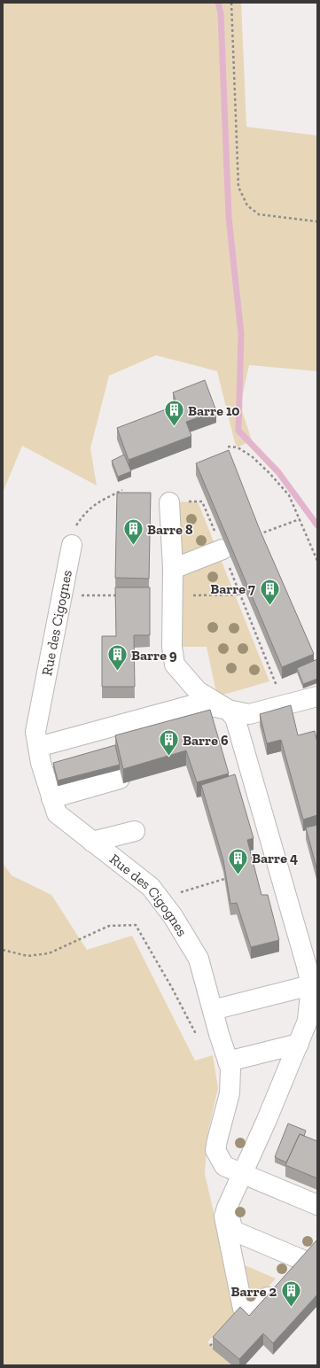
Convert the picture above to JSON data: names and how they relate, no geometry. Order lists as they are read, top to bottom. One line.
{"streets":{"street":["Rue des Cigognes"]},"places":{"building":["Barre 10","Barre 8","Barre 7","Barre 9","Barre 6","Barre 4","Barre 2"]}}
